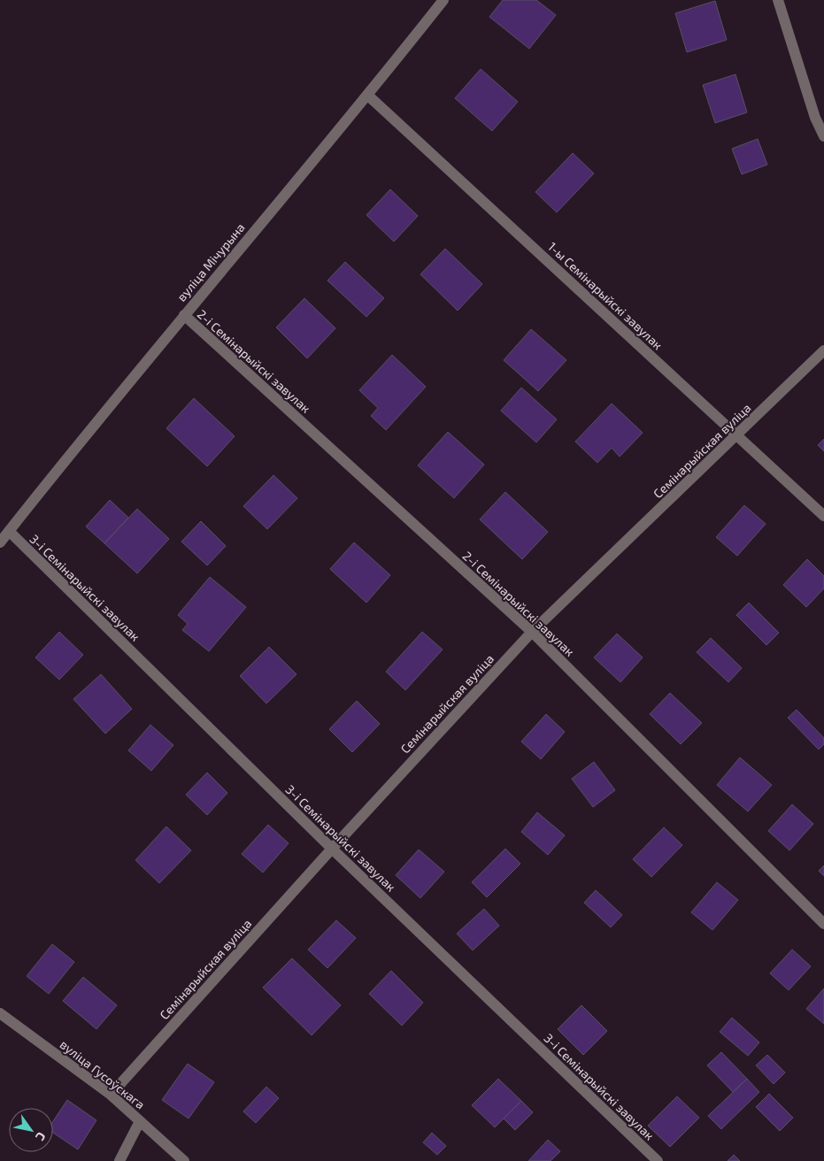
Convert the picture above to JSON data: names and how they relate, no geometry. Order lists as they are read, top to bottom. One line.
{"streets":{"street":["вуліца Мічурына","1-ы Семінарыйскі завулак","2-і Семінарыйскі завулак","Семінарыйская вуліца","3-і Семінарыйскі завулак","вуліца Гусоўскага"]},"crossings":[["вуліца Мічурына","1-ы Семінарыйскі завулак"],["вуліца Мічурына","2-і Семінарыйскі завулак"],["вуліца Мічурына","3-і Семінарыйскі завулак"],["1-ы Семінарыйскі завулак","Семінарыйская вуліца"],["2-і Семінарыйскі завулак","Семінарыйская вуліца"],["Семінарыйская вуліца","3-і Семінарыйскі завулак"],["Семінарыйская вуліца","вуліца Гусоўскага"]],"north":"bottom right"}
